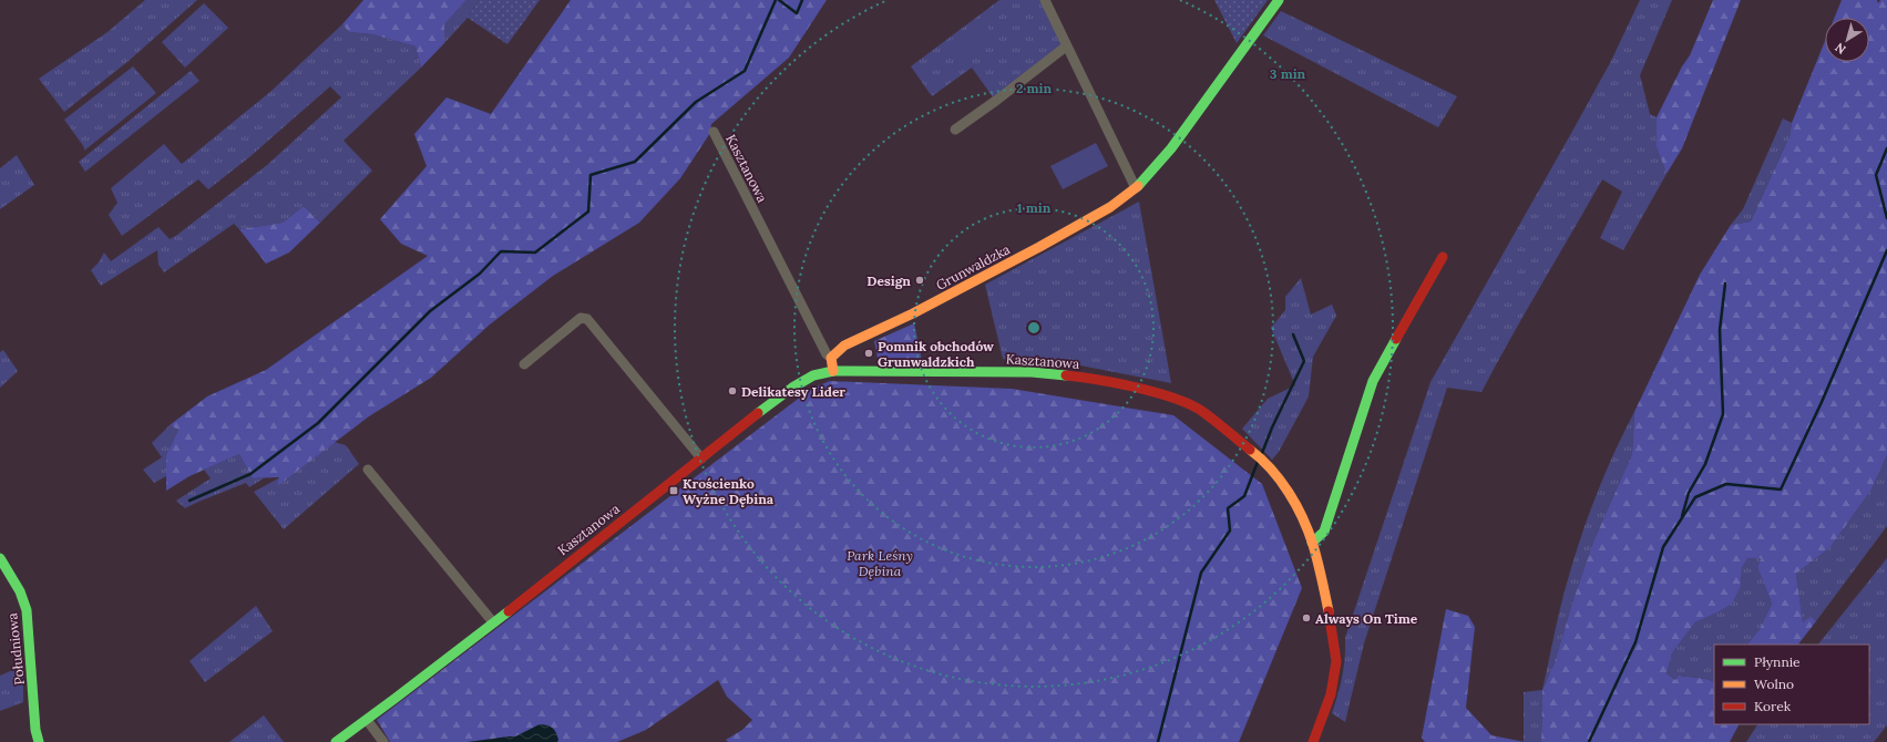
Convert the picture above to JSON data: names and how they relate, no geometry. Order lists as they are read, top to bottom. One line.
{"streets":{"street":["Kasztanowa","Grunwaldzka","Południowa"]},"crossings":[["Kasztanowa","Grunwaldzka"]],"parks":["Park Leśny Dębina"],"places":{"other":["Design","Pomnik obchodów Grunwaldzkich","Delikatesy Lider","Always On Time"],"transit":["Krościenko Wyżne Dębina"]},"legend":["Płynnie","Wolno","Korek"],"north":"bottom left","rings":["3 min","2 min","1 min"]}
